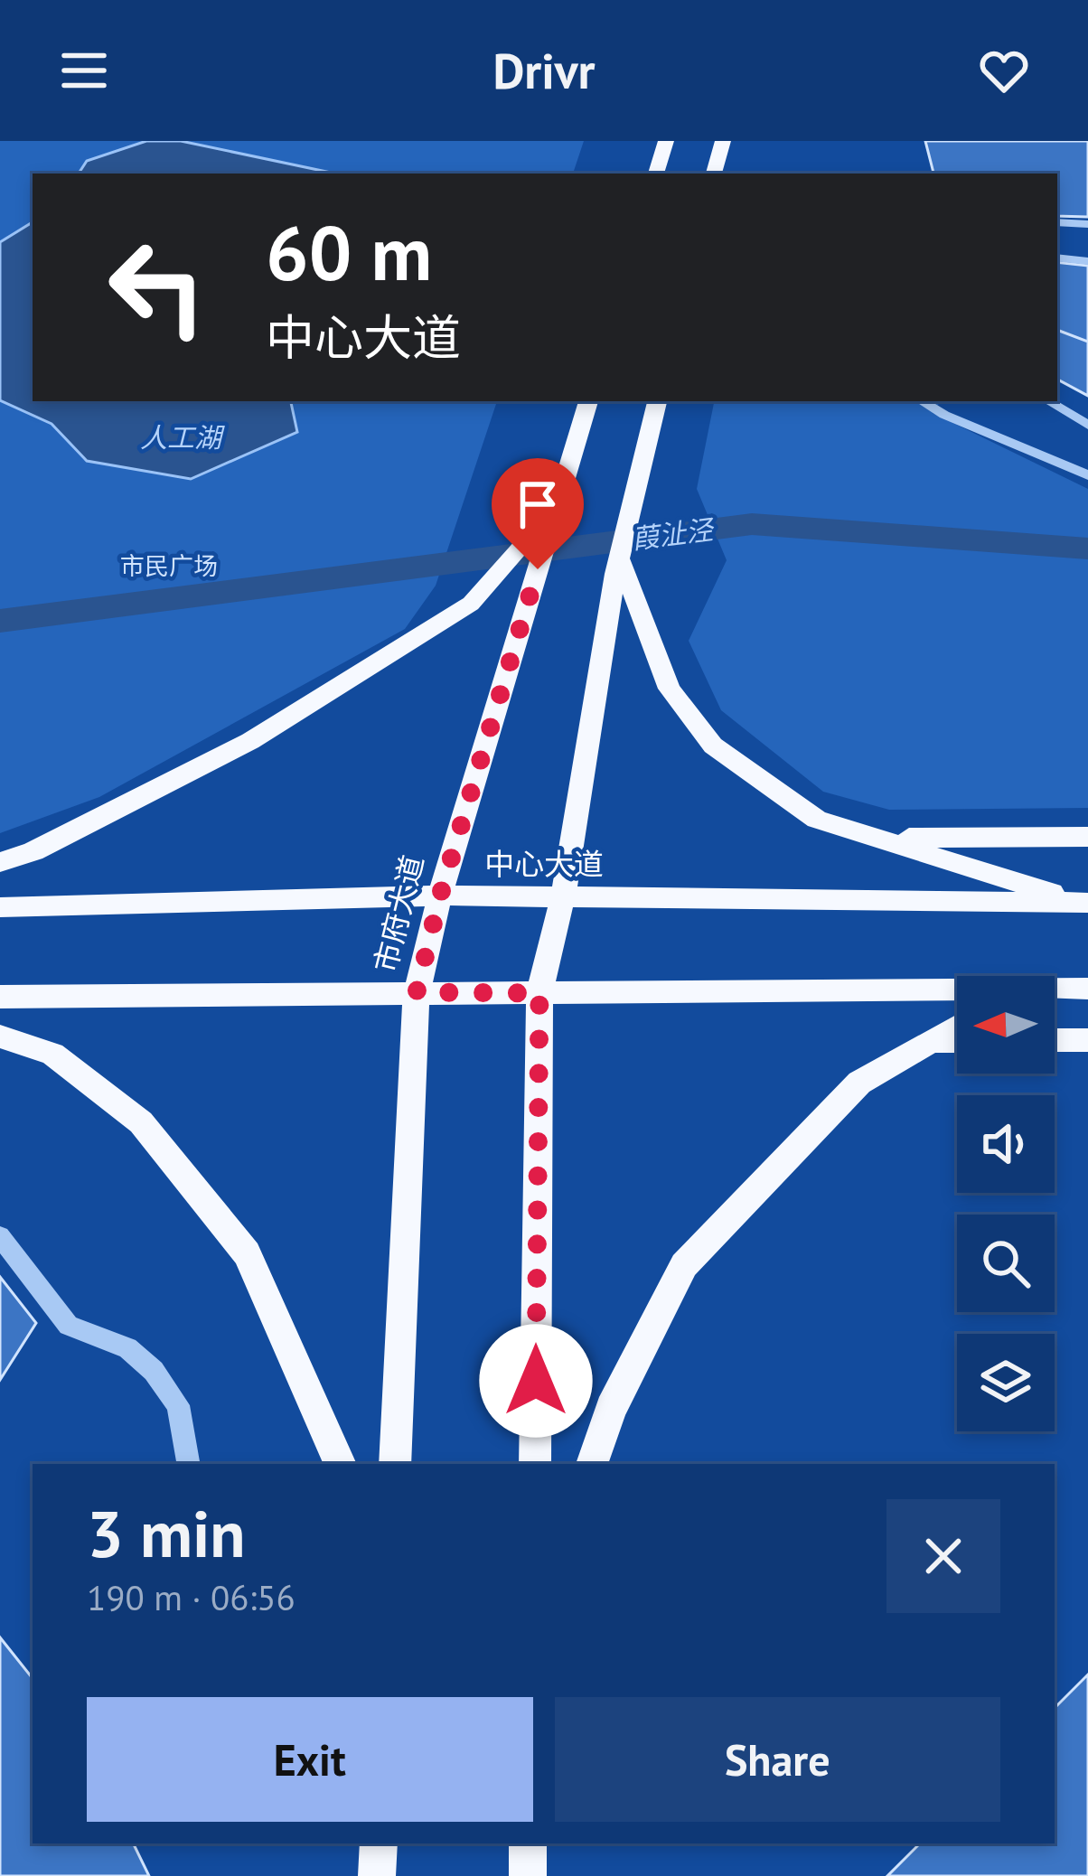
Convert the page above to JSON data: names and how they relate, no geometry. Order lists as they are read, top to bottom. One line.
{"streets":{"main road":["中心大道","市府大道"]},"crossings":[["中心大道","市府大道"]],"water":["人工湖","葭沚泾"],"parks":["市民广场"],"north":"left","page":{"header":"Drivr","turn":["60 m","中心大道"],"heading":["3 min","190 m · 06:56"],"buttons":["Exit","Share"]}}
